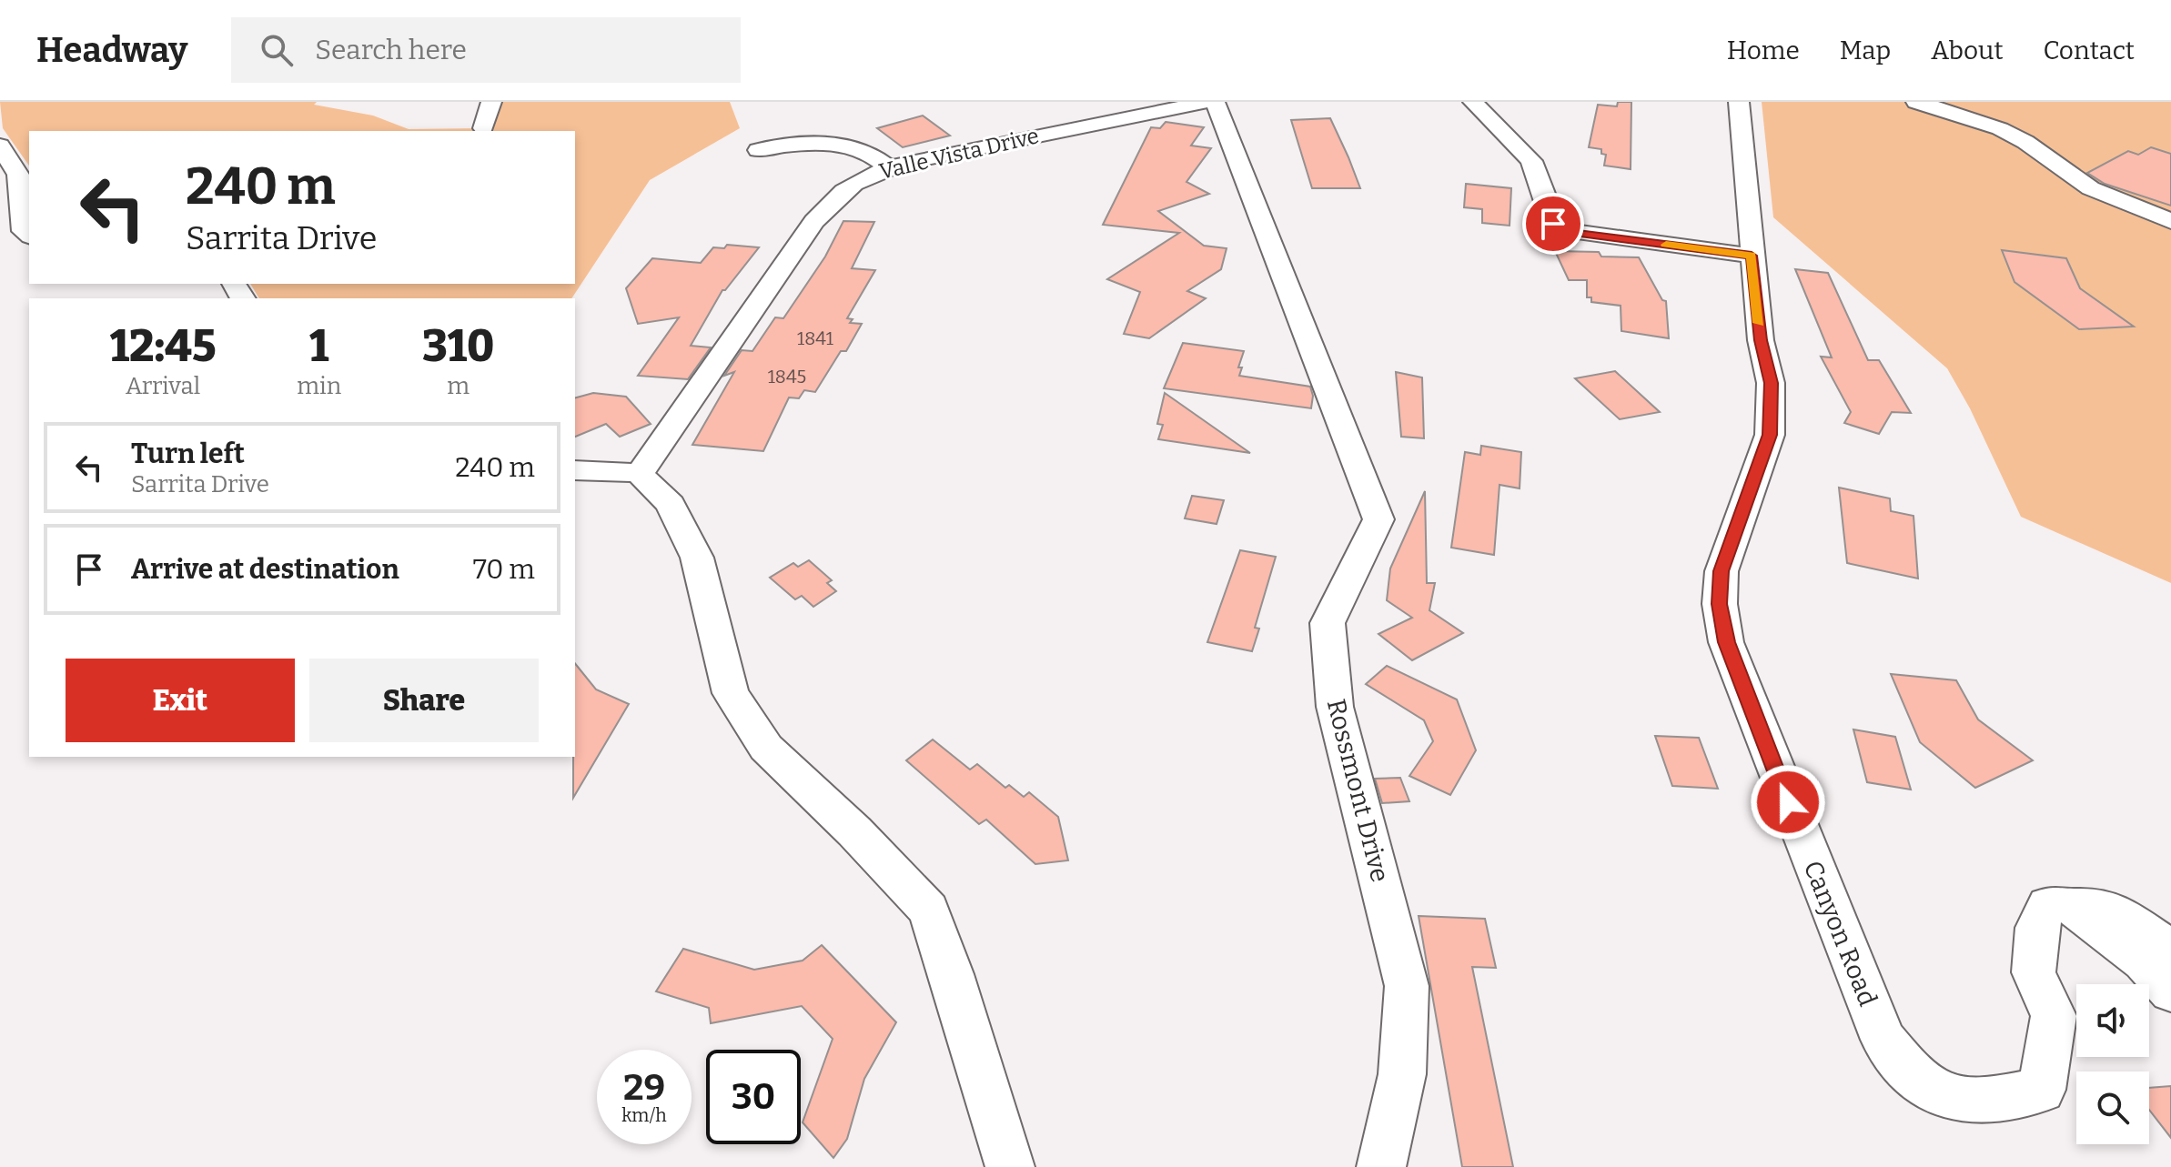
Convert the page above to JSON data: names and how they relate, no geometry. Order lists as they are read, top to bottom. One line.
{"streets":{"street":["Valle Vista Drive","Rossmont Drive","Canyon Road"]},"house_numbers":["1841","1845"],"page":{"header":"Headway","search":"Search here","nav":["Home","Map","About","Contact"],"turn":["240 m","Sarrita Drive"],"eta":["12:45","Arrival","1","min","310","m"],"list":[{"name":"Turn left","note":"Sarrita Drive","value":"240 m"},{"name":"Arrive at destination","value":"70 m"}],"buttons":["Exit","Share"],"speed":"29 km/h","limit":"30"}}
